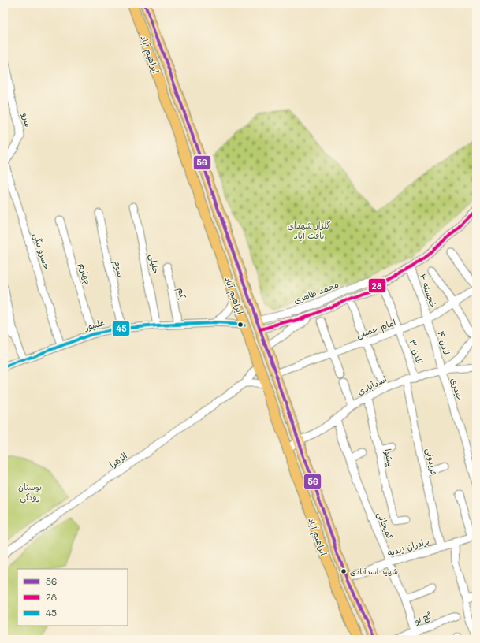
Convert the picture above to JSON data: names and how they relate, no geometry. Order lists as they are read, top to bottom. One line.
{"streets":{"main road":["ابراهیم آباد"],"street":["سرو","خسرو بیگی","جلیلی","سوم","چهارم","خجسته ۴","محمد طاهری","یکم","علیپور","امام خمینی","لادن ۴","لادن ۳","اسدآبادی","حیدری","پیشوا","الزهرا","فریدونی","کمیجانی","برادران زندیه","گچ لو"]},"crossings":[["ابراهیم آباد","محمد طاهری"],["ابراهیم آباد","علیپور"],["ابراهیم آباد","امام خمینی"],["ابراهیم آباد","اسدآبادی"],["ابراهیم آباد","الزهرا"],["ابراهیم آباد","برادران زندیه"],["سرو","خسرو بیگی"],["خسرو بیگی","علیپور"],["جلیلی","علیپور"],["سوم","علیپور"],["چهارم","علیپور"],["خجسته ۴","محمد طاهری"],["خجسته ۴","امام خمینی"],["خجسته ۴","لادن ۴"],["محمد طاهری","لادن ۳"],["یکم","علیپور"],["امام خمینی","لادن ۴"],["امام خمینی","لادن ۳"],["لادن ۴","اسدآبادی"],["لادن ۴","حیدری"],["لادن ۳","اسدآبادی"],["اسدآبادی","حیدری"],["اسدآبادی","پیشوا"],["اسدآبادی","فریدونی"],["اسدآبادی","کمیجانی"],["فریدونی","برادران زندیه"],["کمیجانی","برادران زندیه"],["کمیجانی","گچ لو"]],"parks":["گلزار شهدای یافت آباد","بوستان رودکی"],"places":["شهید اسدآبادی"],"lines":["transit line 56","transit line 28","transit line 45"],"legend":["56","28","45"]}
